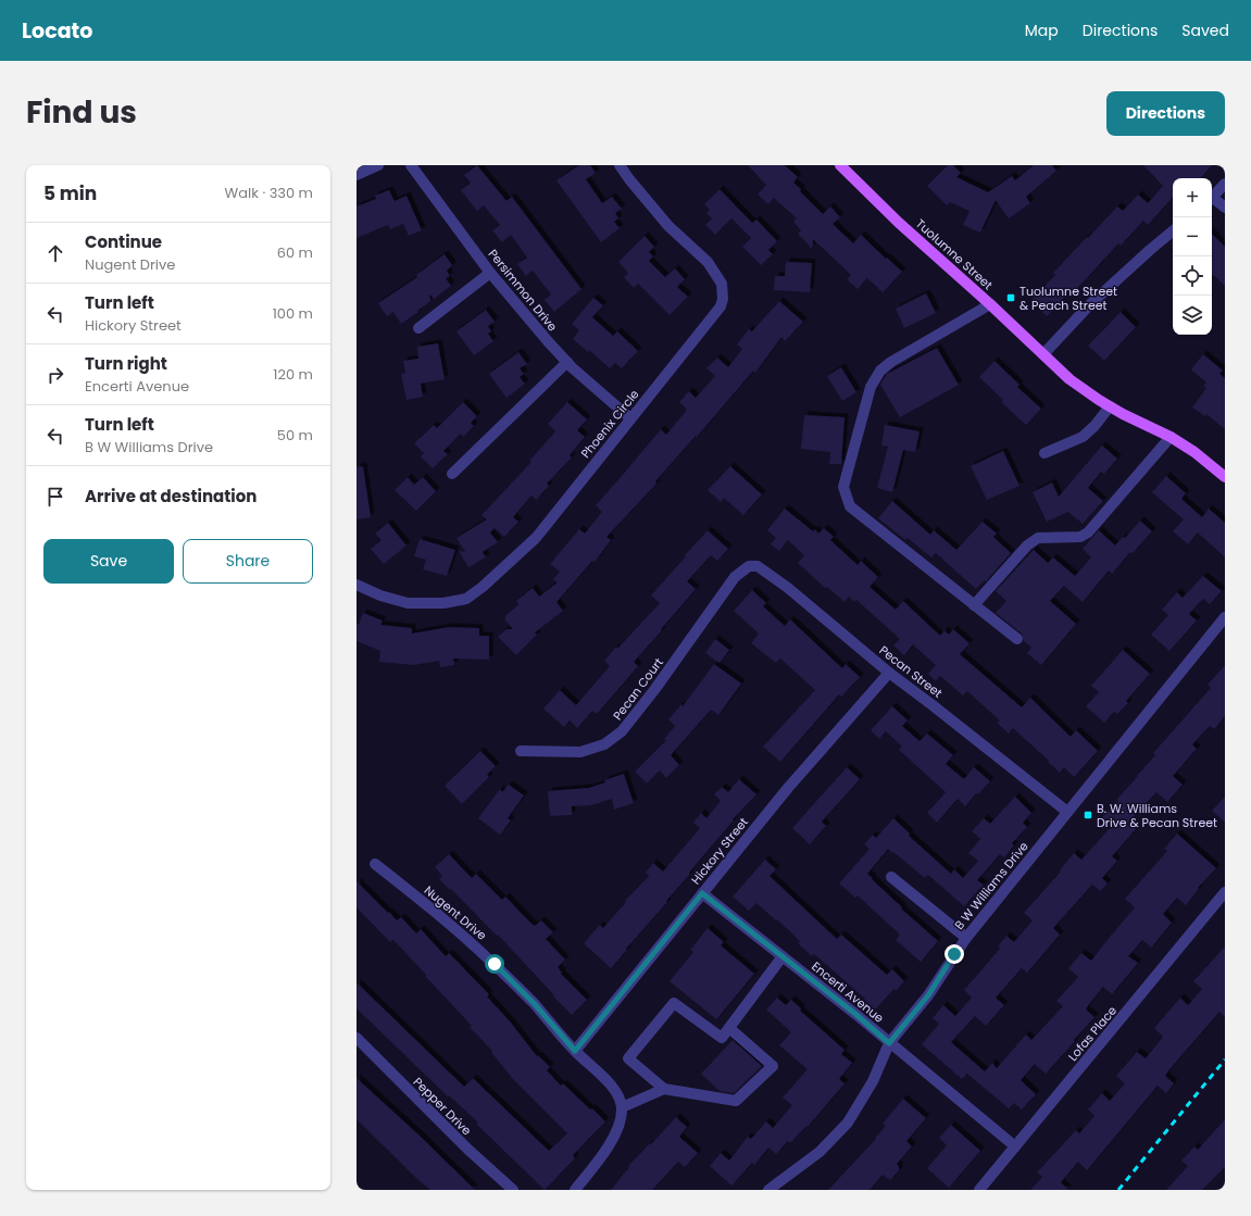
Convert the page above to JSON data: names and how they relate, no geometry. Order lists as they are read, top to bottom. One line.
{"streets":{"main road":["Tuolumne Street"],"street":["Persimmon Drive","Phoenix Circle","Pecan Street","Pecan Court","Hickory Street","B W Williams Drive","Nugent Drive","Encerti Avenue","Lofas Place","Pepper Drive"]},"crossings":[["Persimmon Drive","Phoenix Circle"],["Pecan Street","Pecan Court"],["Pecan Street","Hickory Street"],["Pecan Street","B W Williams Drive"],["Hickory Street","Nugent Drive"],["Hickory Street","Encerti Avenue"],["B W Williams Drive","Encerti Avenue"],["Encerti Avenue","Lofas Place"]],"places":{"transit":["Tuolumne Street & Peach Street","B. W. Williams Drive & Pecan Street"]},"page":{"header":"Locato","nav":["Map","Directions","Saved"],"title":"Find us","buttons":["Directions",["Save","Share"]],"heading":["5 min","Walk · 330 m"],"map_buttons":["+","−"],"list":[["Continue","Nugent Drive","60 m"],["Turn left","Hickory Street","100 m"],["Turn right","Encerti Avenue","120 m"],["Turn left","B W Williams Drive","50 m"],"Arrive at destination"]}}
